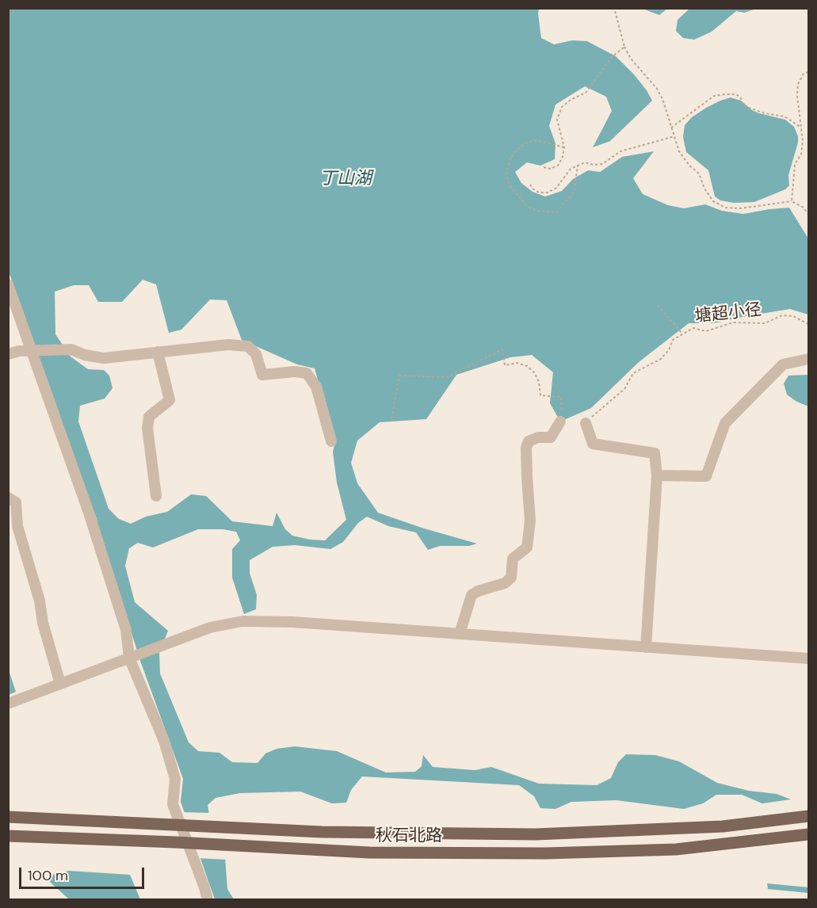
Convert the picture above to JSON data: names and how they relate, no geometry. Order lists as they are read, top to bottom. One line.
{"streets":{"main road":["秋石北路"],"path":["塘超小径"]},"water":["丁山湖"],"scale_bar":"100 m"}
